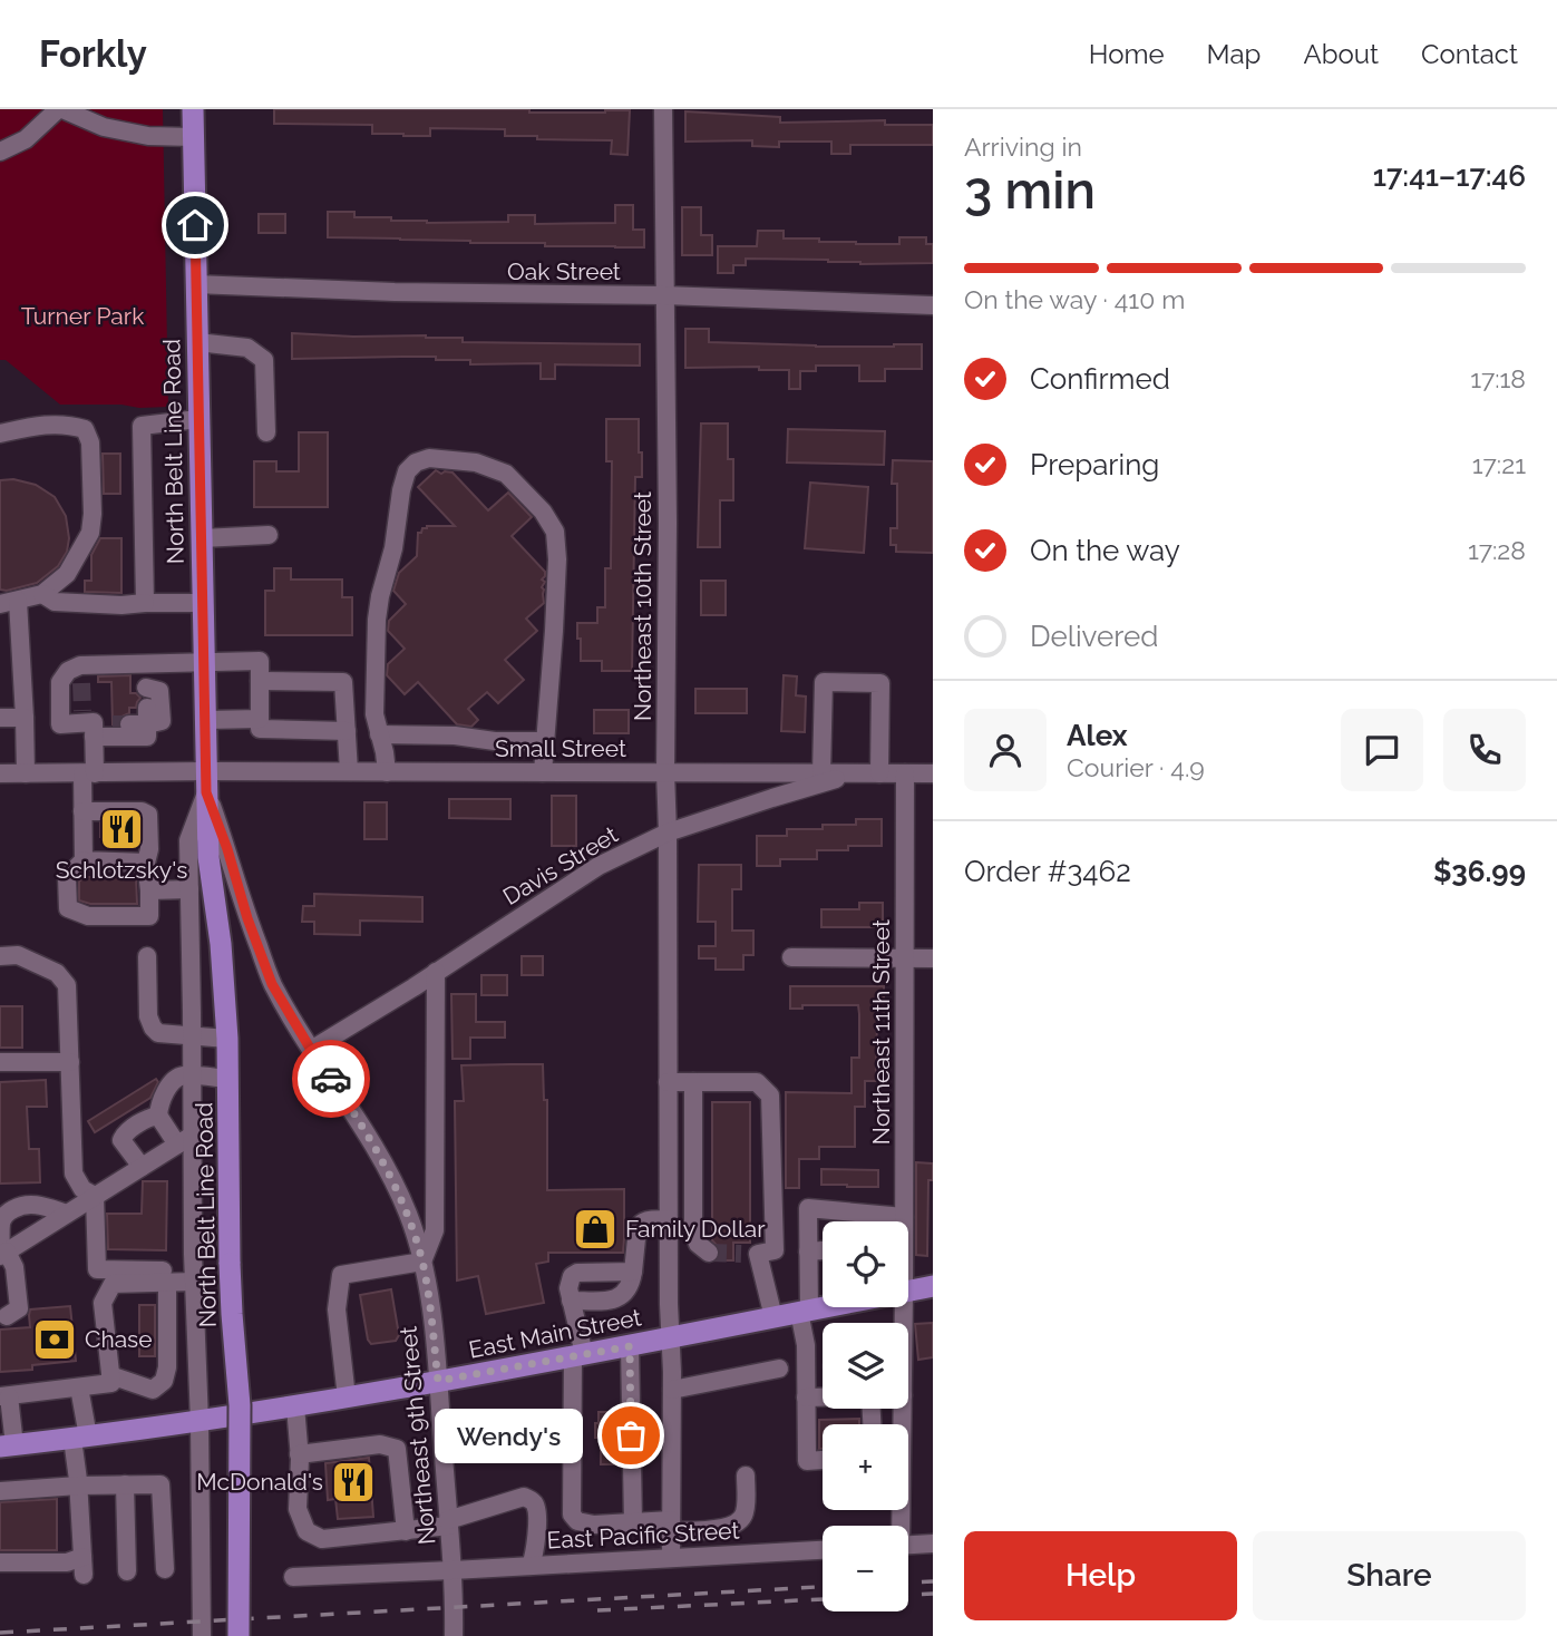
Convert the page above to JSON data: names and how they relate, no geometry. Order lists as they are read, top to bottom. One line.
{"streets":{"main road":["North Belt Line Road","East Main Street"],"street":["Oak Street","Northeast 10th Street","Small Street","Davis Street","Northeast 11th Street","Northeast 9th Street","East Pacific Street"]},"crossings":[["Oak Street","North Belt Line Road"],["Oak Street","Northeast 10th Street"],["North Belt Line Road","Small Street"],["North Belt Line Road","East Main Street"],["North Belt Line Road","Northeast 9th Street"],["Northeast 10th Street","Small Street"],["Northeast 10th Street","Davis Street"],["Northeast 10th Street","East Main Street"],["Northeast 10th Street","East Pacific Street"],["Small Street","Davis Street"],["Small Street","Northeast 11th Street"],["Small Street","Northeast 9th Street"],["Davis Street","Northeast 9th Street"],["East Main Street","Northeast 9th Street"],["Northeast 9th Street","East Pacific Street"]],"parks":["Turner Park"],"places":{"restaurant":["Schlotzsky's","McDonald's"],"shop":["Family Dollar"],"bank":["Chase"],"other":["Wendy's"]},"page":{"header":"Forkly","nav":["Home","Map","About","Contact"],"heading":["3 min","Arriving in","17:41–17:46"],"panel":["Alex","Courier · 4.9","Order #3462","$36.99"],"bar":"On the way · 410 m","list":[["Confirmed","17:18"],["Preparing","17:21"],["On the way","17:28"],"Delivered"],"map_buttons":["+","−"],"bubble":"Wendy's","buttons":["Help","Share"]}}
